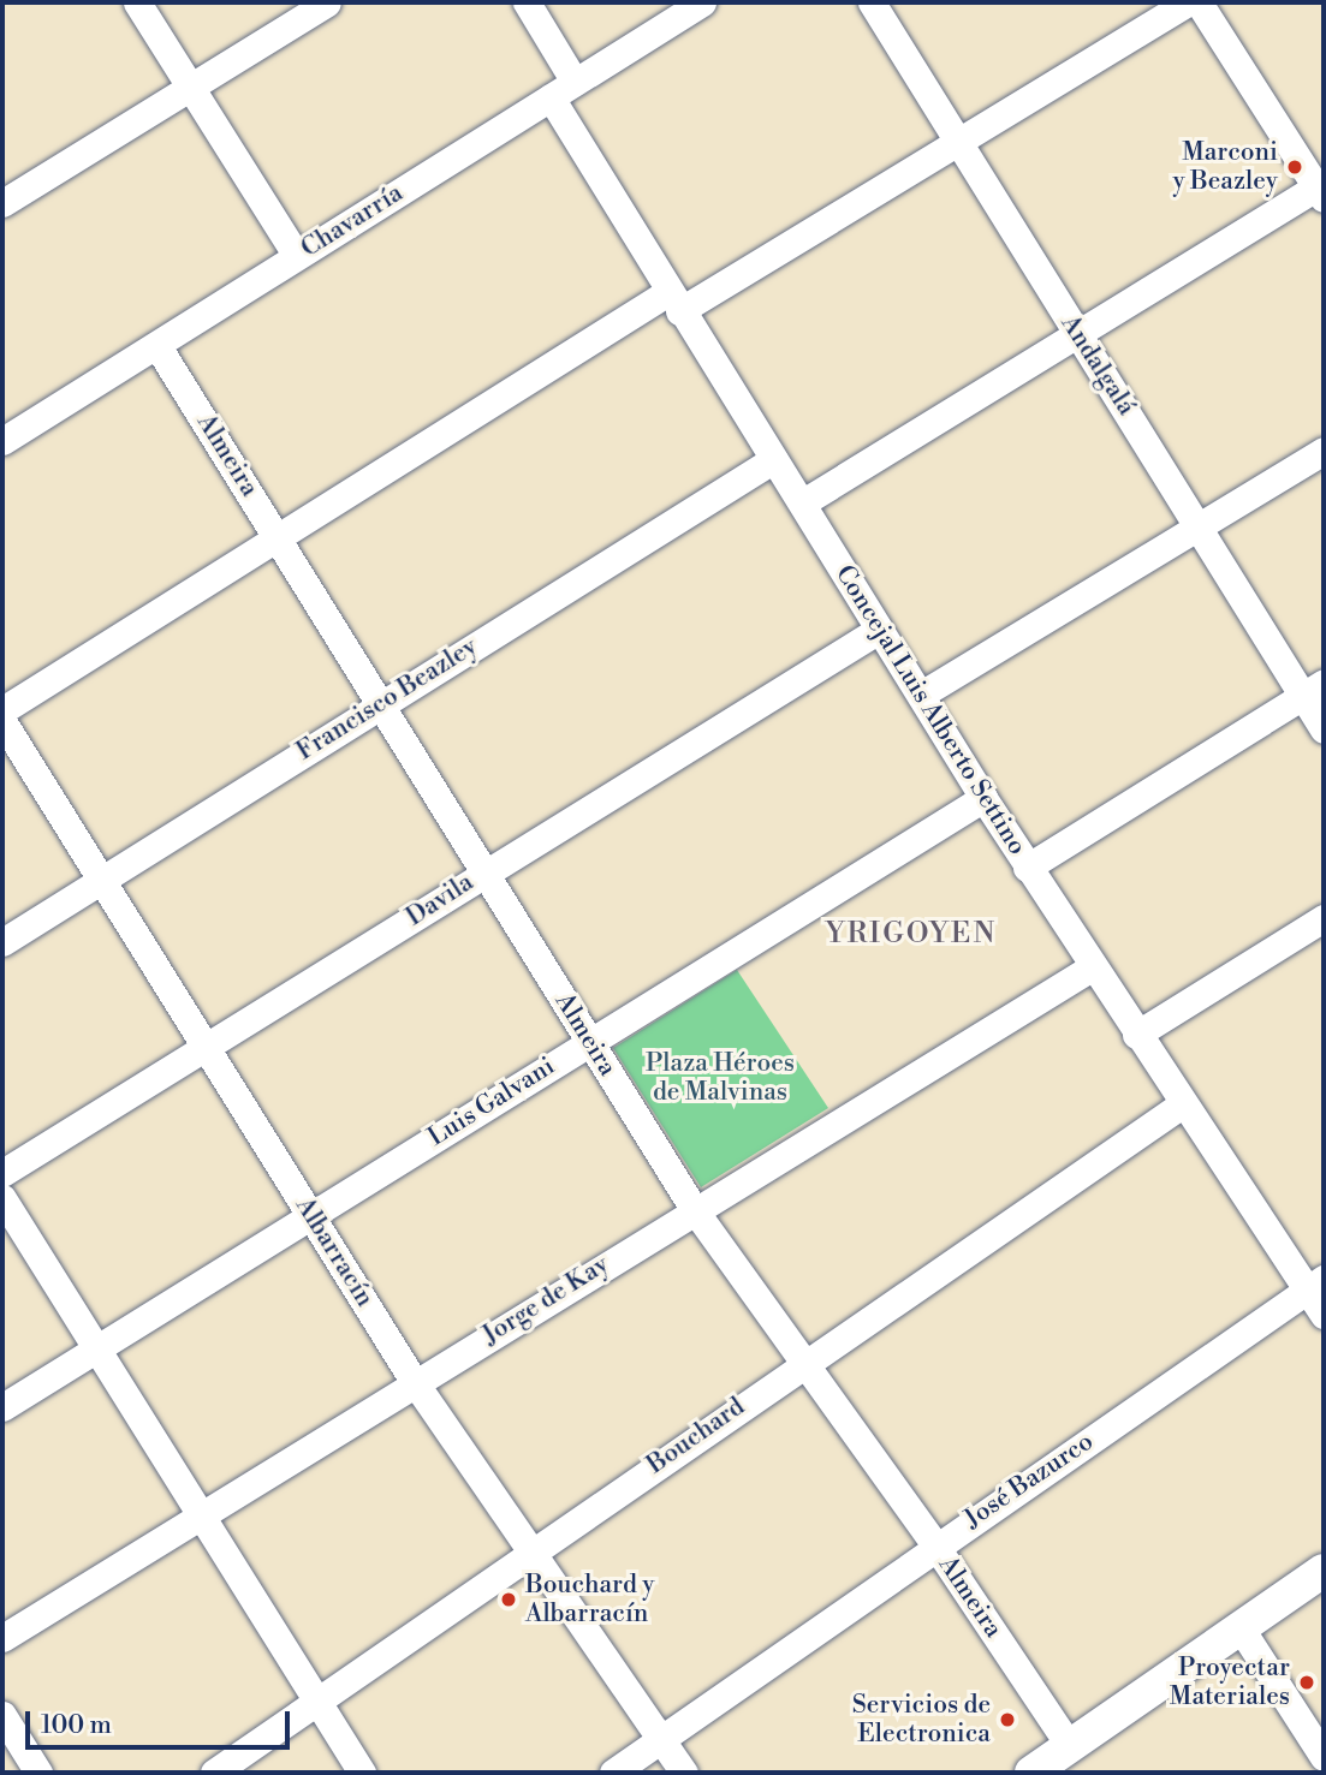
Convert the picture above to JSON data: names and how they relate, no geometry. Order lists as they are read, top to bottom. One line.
{"streets":{"street":["Chavarría","Andalgalá","Almeira","Francisco Beazley","Concejal Luis Alberto Settino","Davila","Luis Galvani","Albarracín","Jorge de Kay","Bouchard","José Bazurco"]},"crossings":[["Chavarría","Almeira"],["Chavarría","Concejal Luis Alberto Settino"],["Almeira","Francisco Beazley"],["Almeira","Davila"],["Almeira","Luis Galvani"],["Almeira","Jorge de Kay"],["Almeira","Bouchard"],["Almeira","José Bazurco"],["Francisco Beazley","Concejal Luis Alberto Settino"],["Francisco Beazley","Albarracín"],["Concejal Luis Alberto Settino","Davila"],["Concejal Luis Alberto Settino","Luis Galvani"],["Concejal Luis Alberto Settino","Jorge de Kay"],["Concejal Luis Alberto Settino","Bouchard"],["Concejal Luis Alberto Settino","José Bazurco"],["Davila","Albarracín"],["Luis Galvani","Albarracín"],["Albarracín","Jorge de Kay"],["Albarracín","Bouchard"],["Albarracín","José Bazurco"]],"districts":["YRIGOYEN"],"parks":["Plaza Héroes de Malvinas"],"places":["Marconi y Beazley","Bouchard y Albarracín","Proyectar Materiales","Servicios de Electronica"],"scale_bar":"100 m"}
